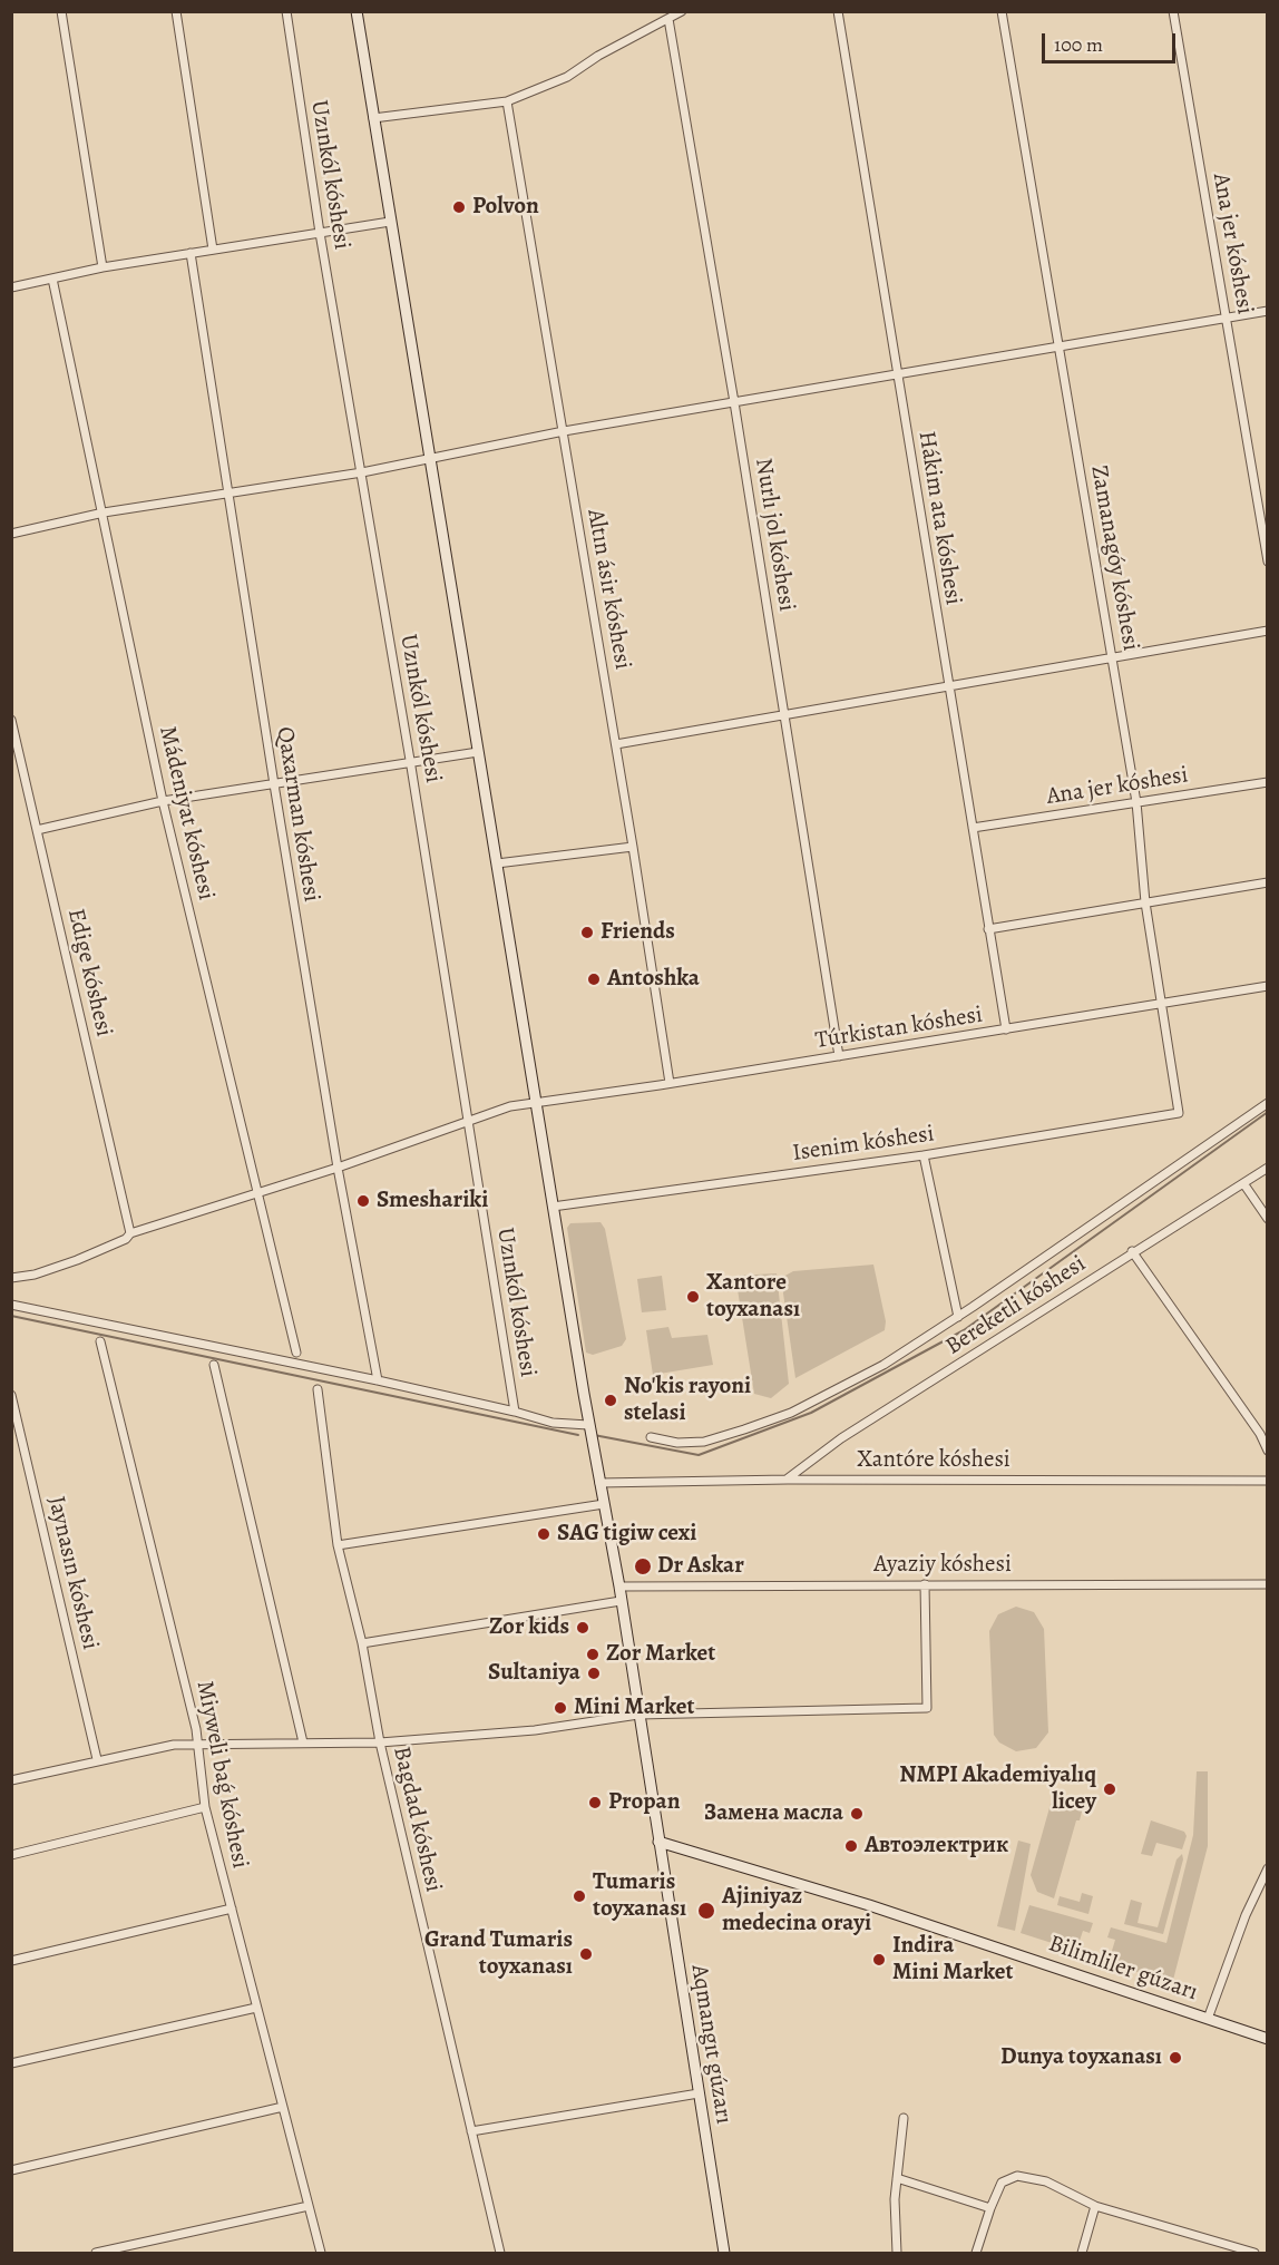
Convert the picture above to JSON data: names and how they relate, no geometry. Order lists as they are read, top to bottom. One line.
{"streets":{"main road":["Bilimliler gúzarı","Aqmangıt gúzarı"],"street":["Uzınkól kóshesi","Ana jer kóshesi","Hákim ata kóshesi","Nurlı jol kóshesi","Zamanagóy kóshesi","Altın ásir kóshesi","Mádeniyat kóshesi","Qaxarman kóshesi","Edige kóshesi","Túrkistan kóshesi","Isenim kóshesi","Bereketli kóshesi","Xantóre kóshesi","Ayaziy kóshesi","Jaynasın kóshesi","Miyweli baǵ kóshesi","Bagdad kóshesi"]},"crossings":[["Uzınkól kóshesi","Túrkistan kóshesi"],["Ana jer kóshesi","Hákim ata kóshesi"],["Ana jer kóshesi","Zamanagóy kóshesi"],["Hákim ata kóshesi","Túrkistan kóshesi"],["Nurlı jol kóshesi","Túrkistan kóshesi"],["Zamanagóy kóshesi","Túrkistan kóshesi"],["Zamanagóy kóshesi","Isenim kóshesi"],["Altın ásir kóshesi","Túrkistan kóshesi"],["Mádeniyat kóshesi","Túrkistan kóshesi"],["Qaxarman kóshesi","Túrkistan kóshesi"],["Edige kóshesi","Túrkistan kóshesi"],["Túrkistan kóshesi","Aqmangıt gúzarı"],["Isenim kóshesi","Aqmangıt gúzarı"],["Bereketli kóshesi","Xantóre kóshesi"],["Xantóre kóshesi","Aqmangıt gúzarı"],["Ayaziy kóshesi","Aqmangıt gúzarı"],["Bilimliler gúzarı","Aqmangıt gúzarı"]],"places":["Polvon","Friends","Antoshka","Smeshariki","Xantore toyxanası","No'kis rayoni stelasi","SAG tigiw cexi","Dr Askar","Zor kids","Zor Market","Sultaniya","Mini Market","NMPI Akademiyalıq licey","Propan","Замена масла","Автоэлектрик","Tumaris toyxanası","Ajiniyaz medecina orayi","Grand Tumaris toyxanası","Indira Mini Market","Dunya toyxanası"],"scale_bar":"100 m"}
